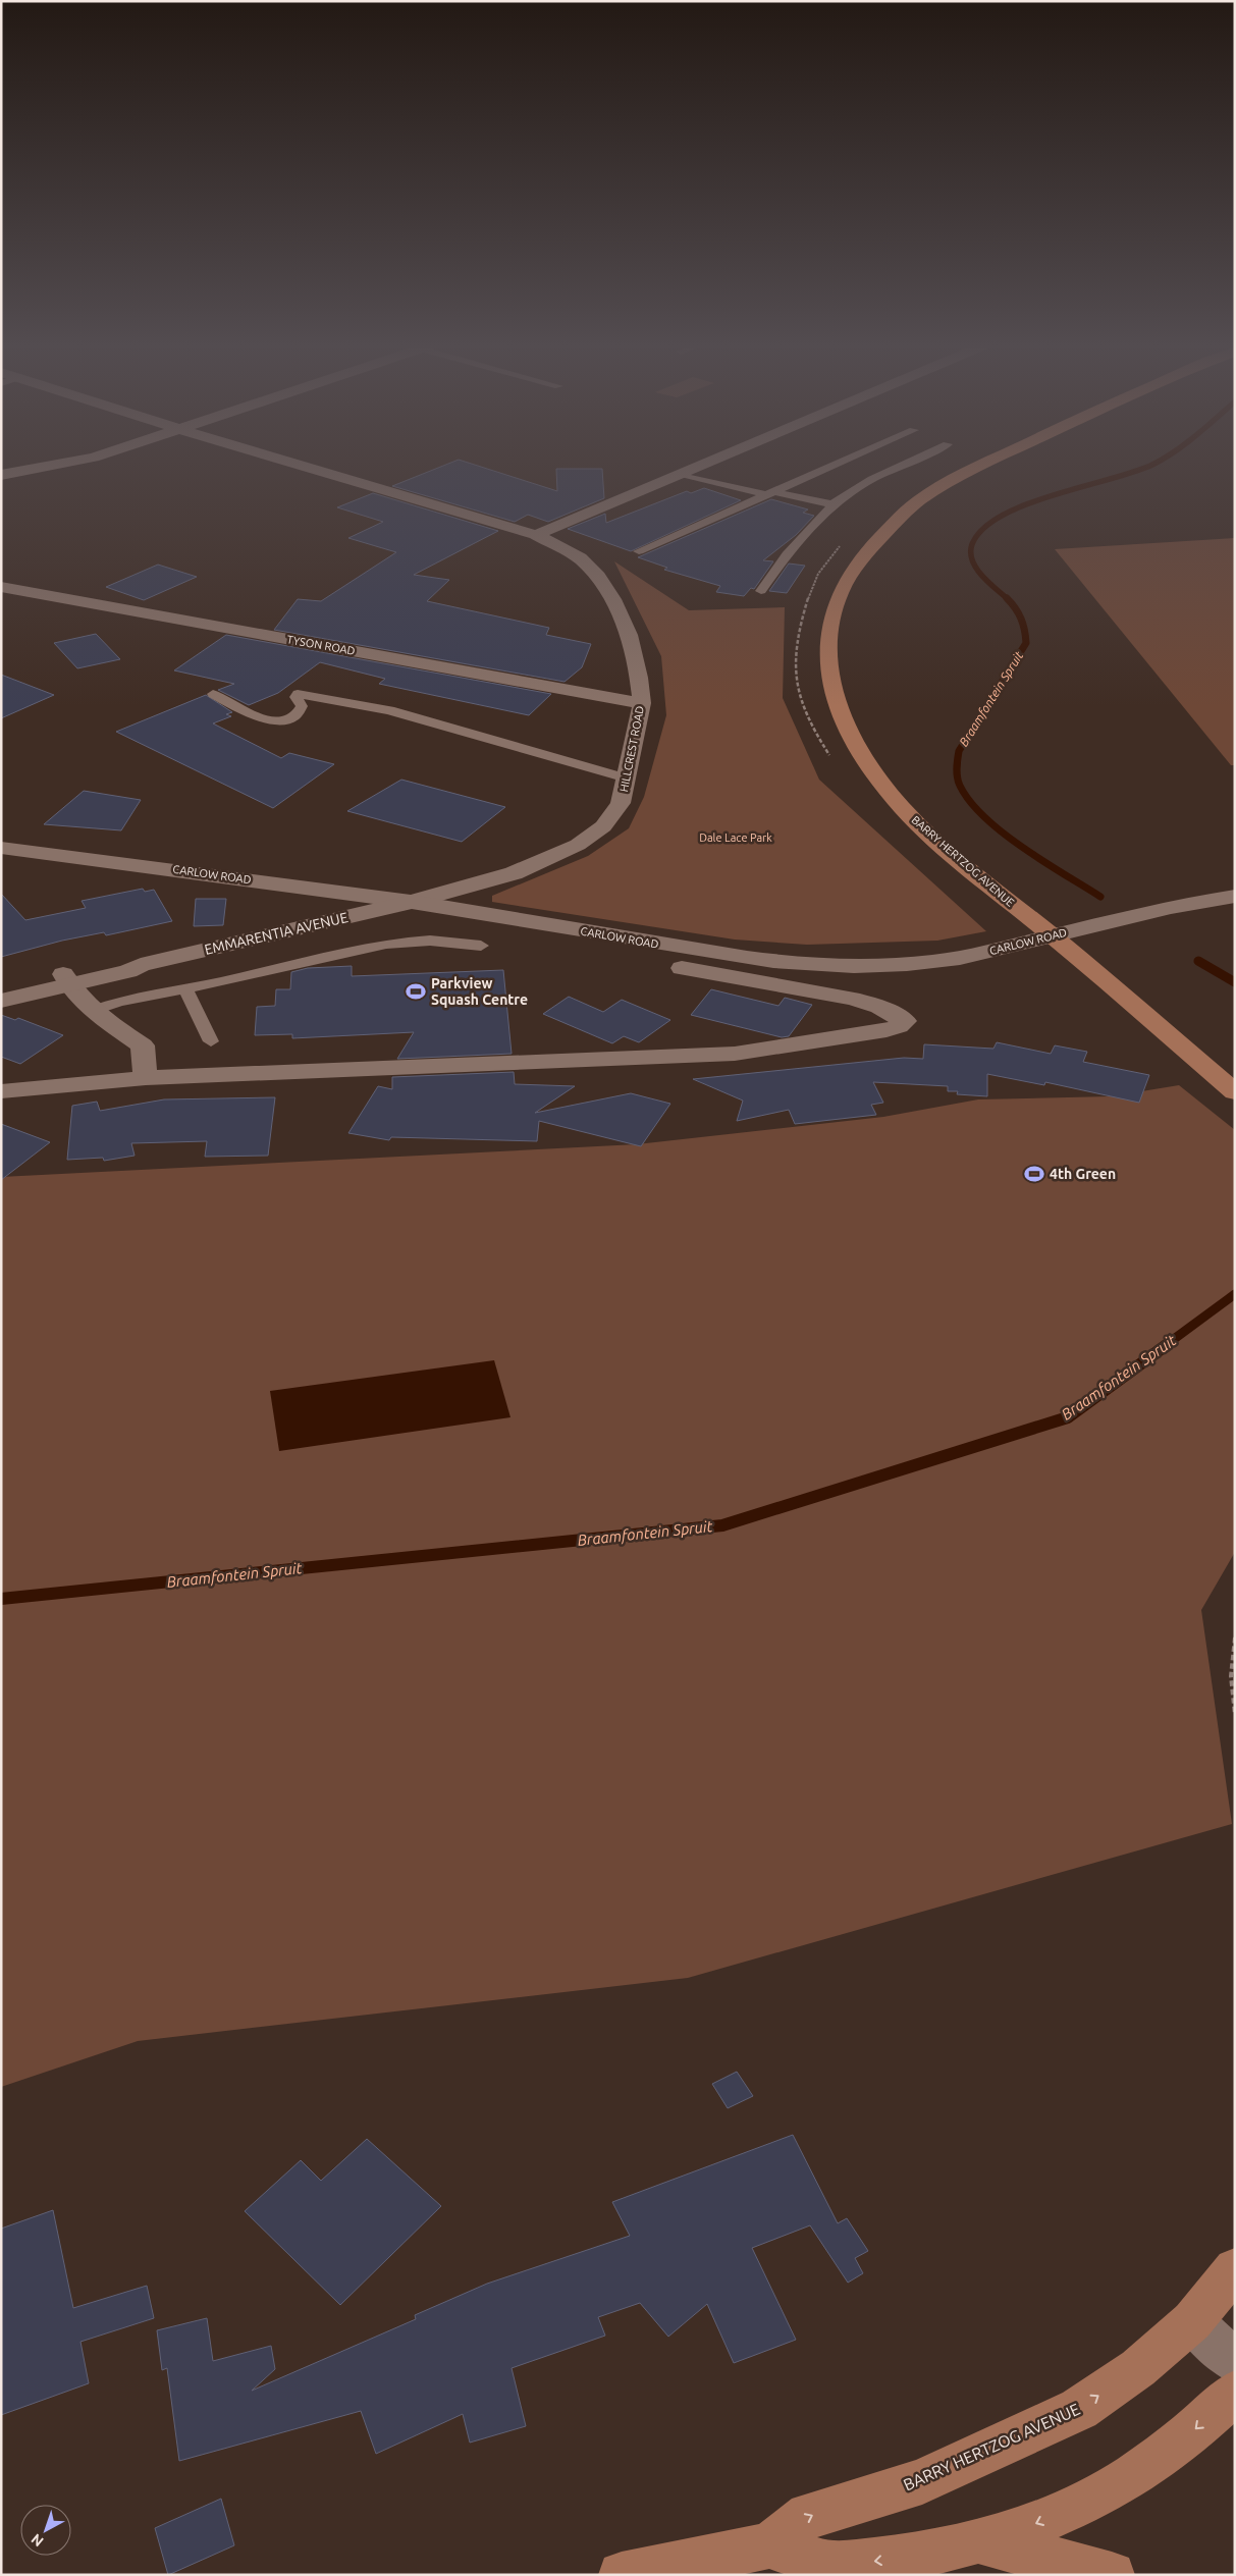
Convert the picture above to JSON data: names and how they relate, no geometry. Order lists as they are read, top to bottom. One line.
{"streets":{"main road":["BARRY HERTZOG AVENUE"],"street":["TYSON ROAD","HILLCREST ROAD","CARLOW ROAD","EMMARENTIA AVENUE"]},"crossings":[["TYSON ROAD","HILLCREST ROAD"],["HILLCREST ROAD","CARLOW ROAD"],["HILLCREST ROAD","EMMARENTIA AVENUE"],["CARLOW ROAD","EMMARENTIA AVENUE"]],"water":["Braamfontein Spruit"],"parks":["Dale Lace Park"],"places":{"sports":["Parkview Squash Centre","4th Green"]},"north":"bottom left"}
